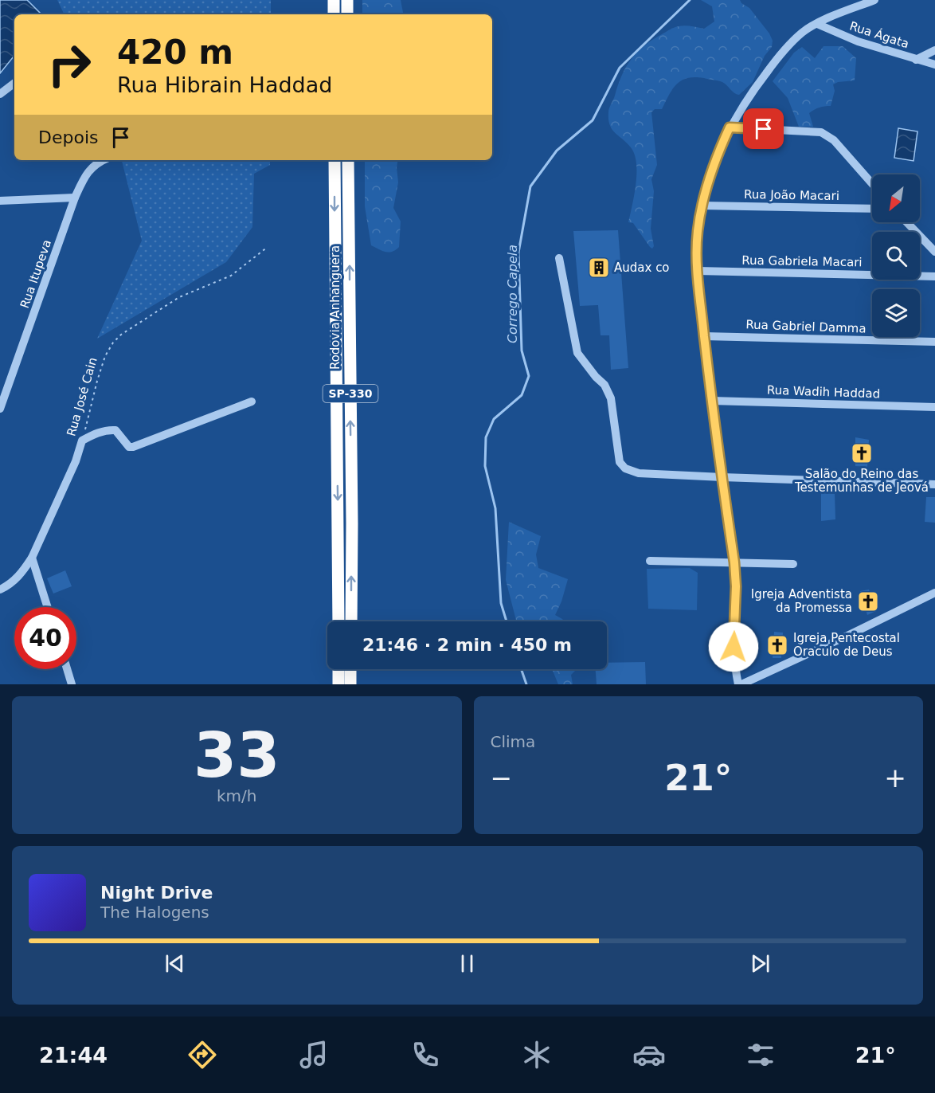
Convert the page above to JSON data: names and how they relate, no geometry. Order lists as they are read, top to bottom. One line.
{"streets":{"highway":["Rodovia Anhanguera","SP-330"],"street":["Rua Ágata","Rua João Macari","Rua Gabriela Macari","Rua Itupeva","Rua Gabriel Damma","Rua Wadih Haddad","Rua José Cain"]},"water":["Corrego Capela"],"places":{"building":["Audax co"],"church":["Salão do Reino das Testemunhas de Jeová","Igreja Adventista da Promessa","Igreja Pentecostal Oraculo de Deus"]},"north":"bottom left","page":{"turn":["420 m","Rua Hibrain Haddad"],"then":"Depois","limit":"40","trip":"21:46 · 2 min · 450 m","tile":[["33","km/h"],"Clima"],"heat":["−","21°","+"],"song":["Night Drive","The Halogens"],"tabs":["21:44","21°"]}}
